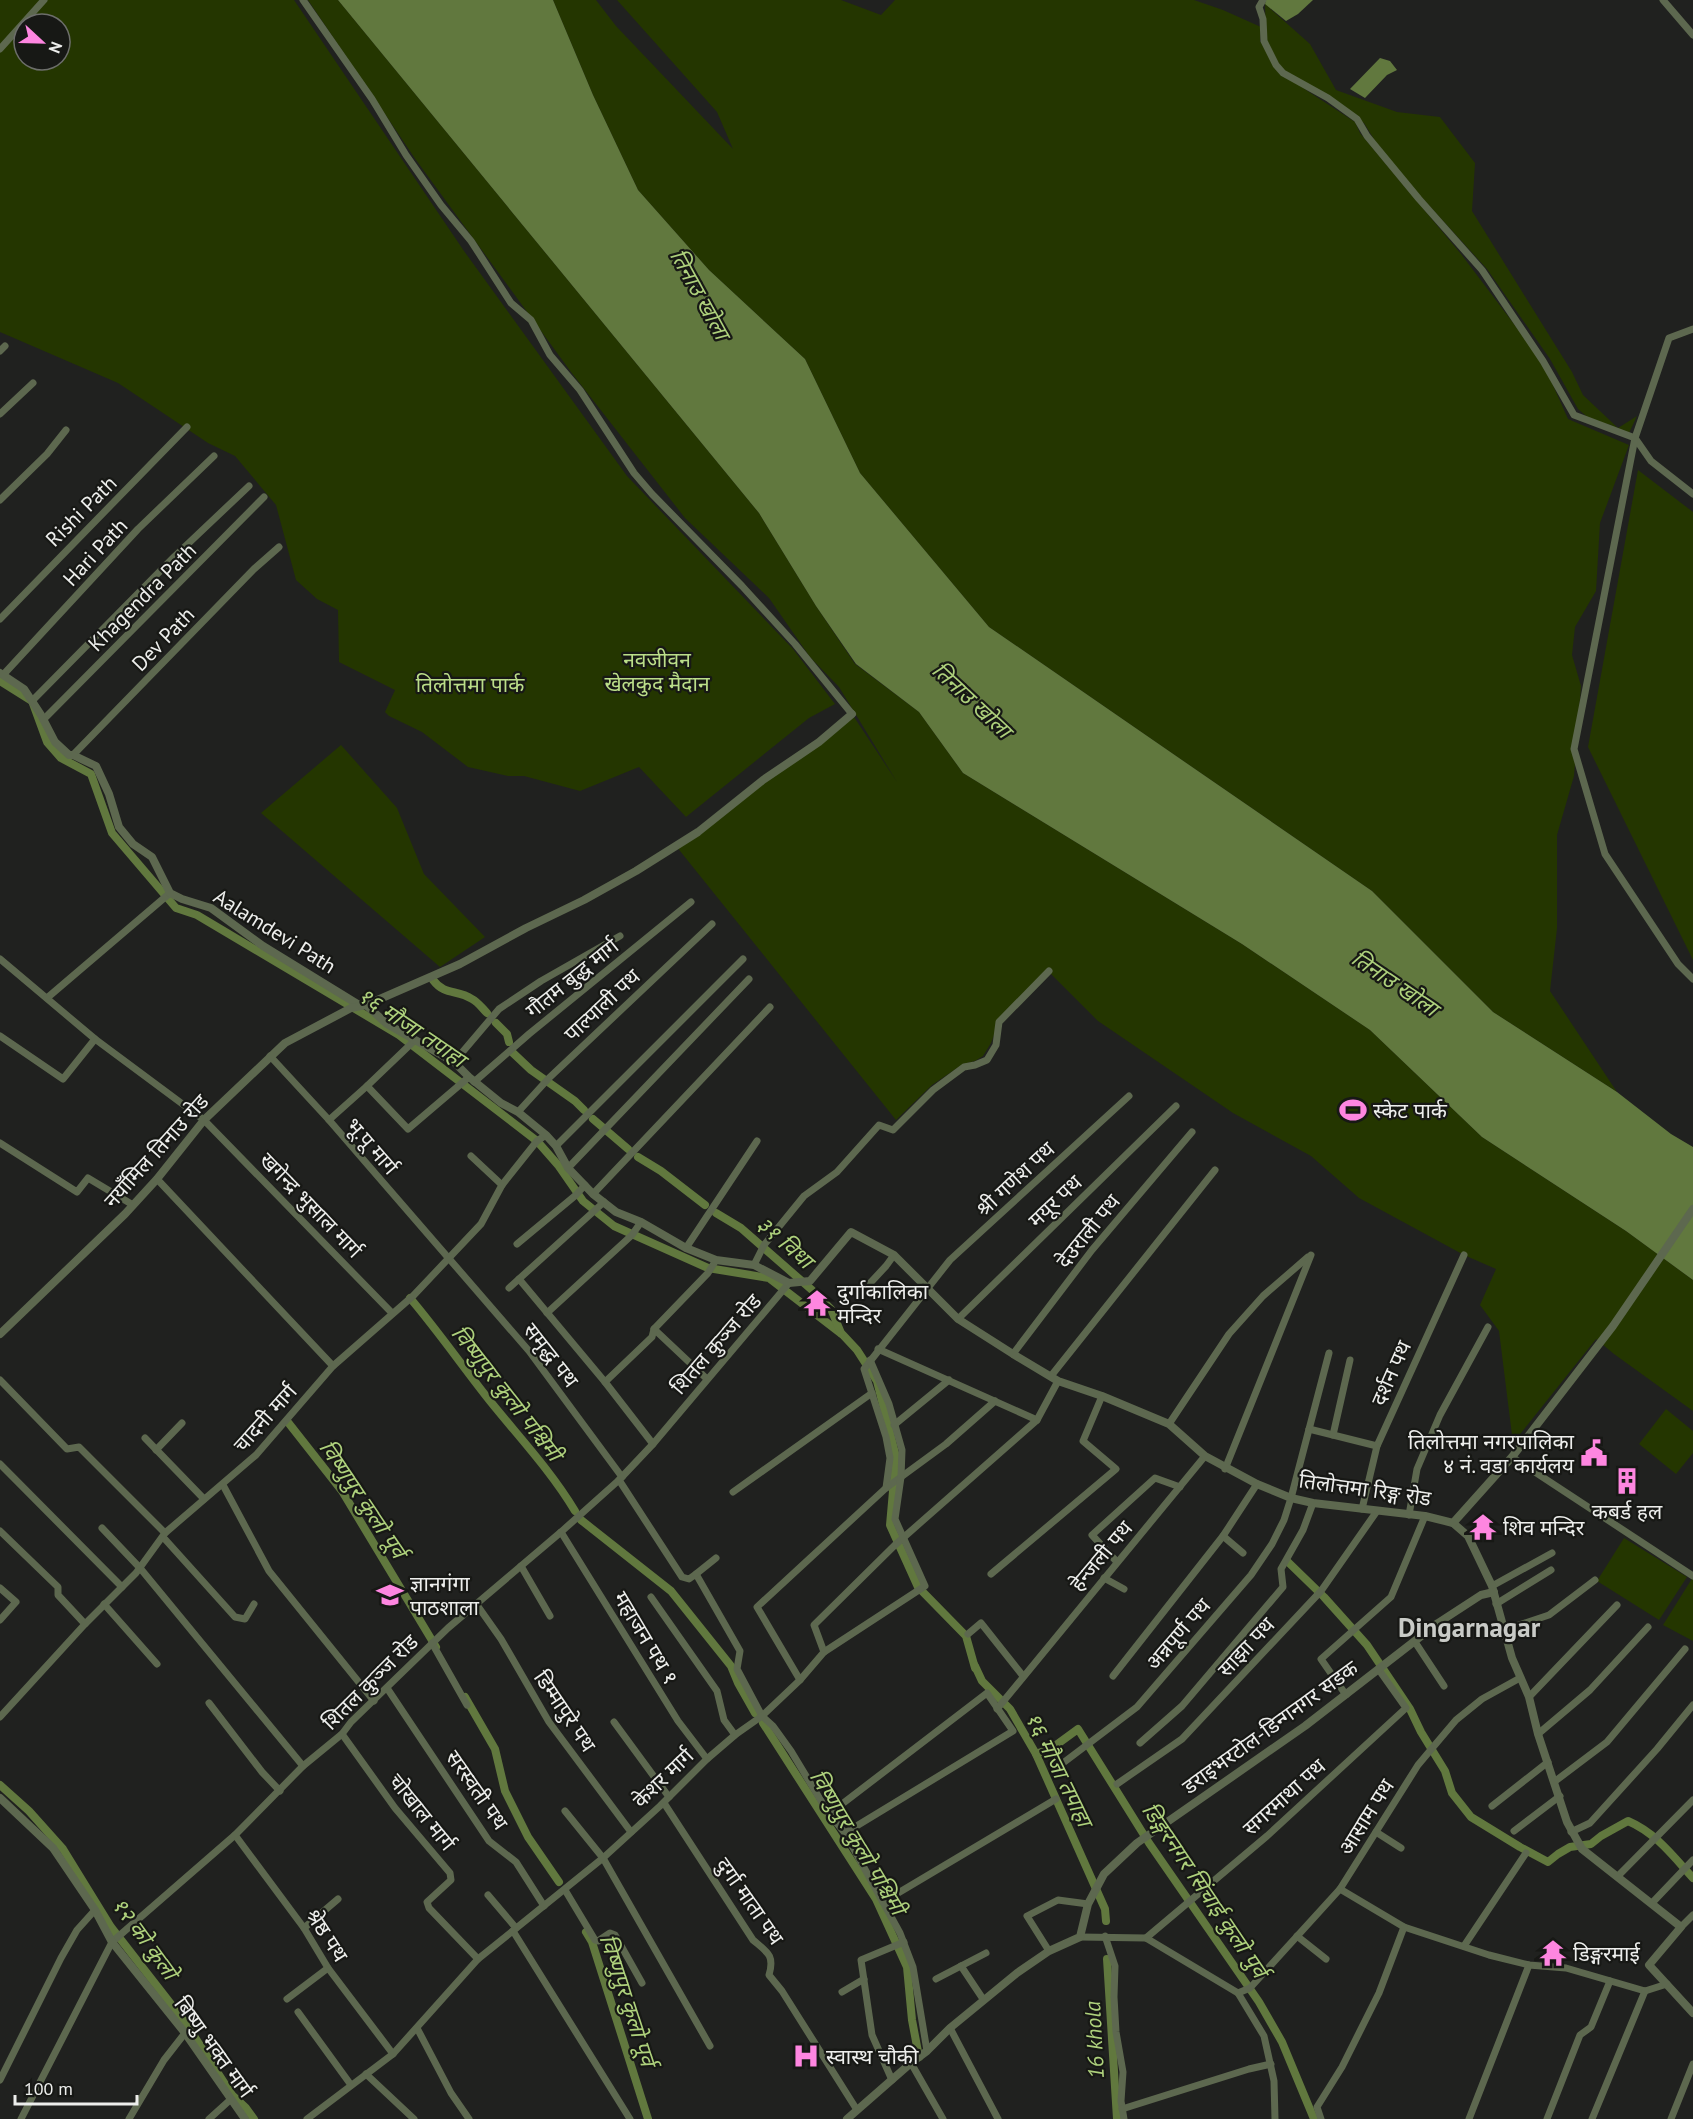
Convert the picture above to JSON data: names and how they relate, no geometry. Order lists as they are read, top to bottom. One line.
{"streets":{"street":["Rishi Path","Hari Path","Khagendra Path","Dev Path","Aalamdevi Path","गौतम बुद्ध मार्ग","पाल्पाली पथ","भू.पू मार्ग","नयाँमिल तिनाउ रोड","श्री गणेश पथ","मयूर पथ","खगेन्द्र भुसाल मार्ग","देउराली पथ","शितल कुञ्ज रोड","समृद्ध पथ","दर्शन पथ","चादनी मार्ग","तिलोत्तमा रिङ्ग रोड","हेन्जली पथ","अन्नपूर्ण पथ","महाजन पथ १","साझा पथ","डिम्मापुरे पथ","डराइभरटोल-डिन्गनगर सडक","केशर मार्ग","सरस्वती पथ","सगरमाथा पथ","चोखाल मार्ग","आसाम पथ","दुर्गा माता पथ","श्रेष्ठ पथ","बिष्णु भक्त मार्ग"]},"crossings":[["Aalamdevi Path","नयाँमिल तिनाउ रोड"],["भू.पू मार्ग","नयाँमिल तिनाउ रोड"],["भू.पू मार्ग","समृद्ध पथ"],["भू.पू मार्ग","चादनी मार्ग"],["नयाँमिल तिनाउ रोड","खगेन्द्र भुसाल मार्ग"],["श्री गणेश पथ","तिलोत्तमा रिङ्ग रोड"],["मयूर पथ","तिलोत्तमा रिङ्ग रोड"],["खगेन्द्र भुसाल मार्ग","चादनी मार्ग"],["देउराली पथ","तिलोत्तमा रिङ्ग रोड"],["शितल कुञ्ज रोड","समृद्ध पथ"],["शितल कुञ्ज रोड","तिलोत्तमा रिङ्ग रोड"],["शितल कुञ्ज रोड","महाजन पथ १"],["शितल कुञ्ज रोड","डिम्मापुरे पथ"],["शितल कुञ्ज रोड","सरस्वती पथ"],["शितल कुञ्ज रोड","चोखाल मार्ग"],["शितल कुञ्ज रोड","श्रेष्ठ पथ"],["शितल कुञ्ज रोड","बिष्णु भक्त मार्ग"],["समृद्ध पथ","चादनी मार्ग"],["दर्शन पथ","तिलोत्तमा रिङ्ग रोड"],["तिलोत्तमा रिङ्ग रोड","हेन्जली पथ"],["तिलोत्तमा रिङ्ग रोड","अन्नपूर्ण पथ"],["तिलोत्तमा रिङ्ग रोड","साझा पथ"],["तिलोत्तमा रिङ्ग रोड","डराइभरटोल-डिन्गनगर सडक"],["तिलोत्तमा रिङ्ग रोड","आसाम पथ"],["महाजन पथ १","केशर मार्ग"],["डिम्मापुरे पथ","केशर मार्ग"],["डराइभरटोल-डिन्गनगर सडक","सगरमाथा पथ"],["केशर मार्ग","सरस्वती पथ"],["केशर मार्ग","चोखाल मार्ग"],["केशर मार्ग","दुर्गा माता पथ"],["केशर मार्ग","श्रेष्ठ पथ"]],"districts":["Dingarnagar"],"water":["तिनाउ खोला","१६ मौजा तपाहा","३१ विधा","विष्णुपुर कुलो पश्चिमी","विष्णुपुर कुलो पूर्व","डिङ्गरनगर सिंचाई कुलो पुर्व","१२ को कुलो","16 khola"],"parks":["नवजीवन खेलकुद मैदान","तिलोत्तमा पार्क"],"places":{"sports":["स्केट पार्क"],"temple":["दुर्गाकालिका मन्दिर","शिव मन्दिर","डिङ्गरमाई"],"public building":["तिलोत्तमा नगरपालिका ४ नं. वडा कार्यलय"],"building":["कबर्ड हल"],"school or university":["ज्ञानगंगा पाठशाला"],"hospital":["स्वास्थ चौकी"]},"scale_bar":"100 m","north":"right"}
